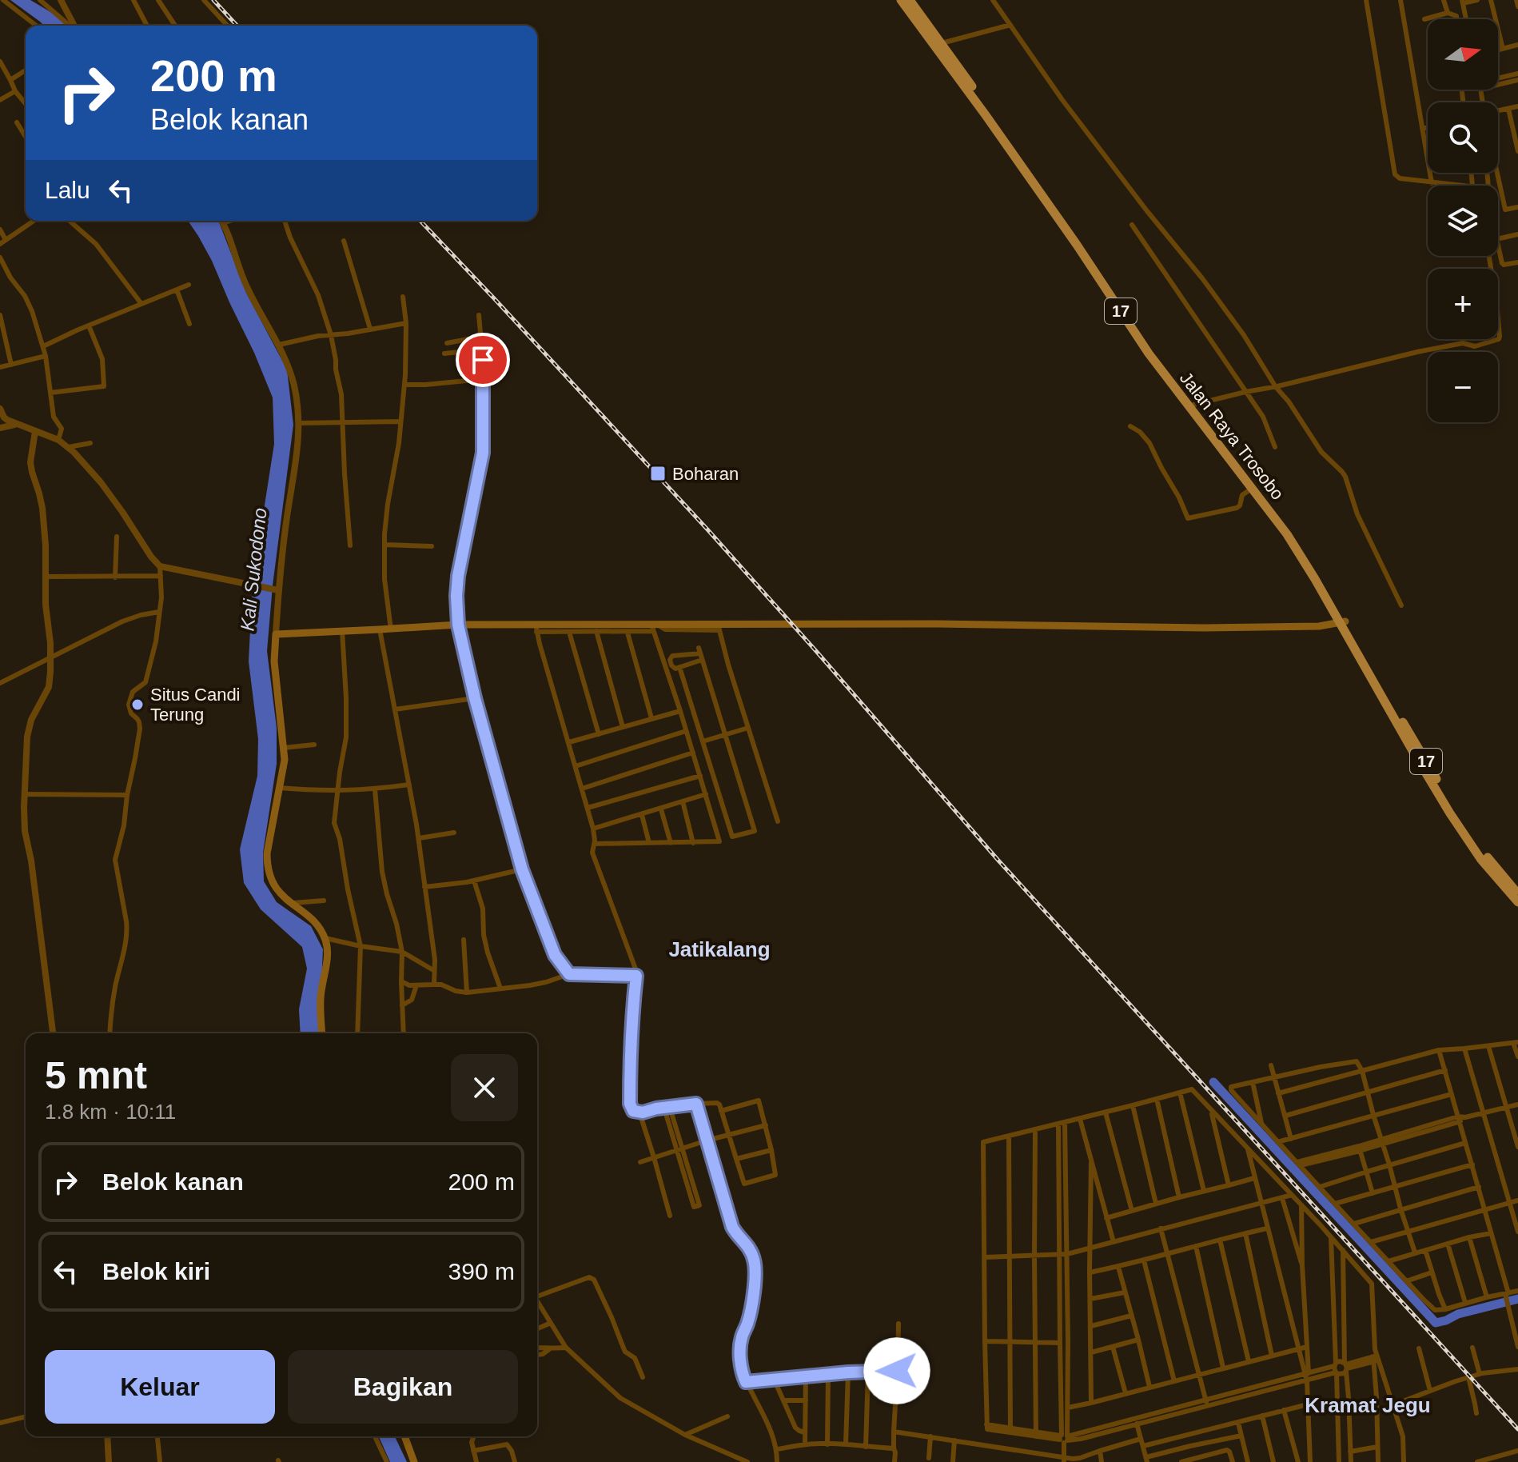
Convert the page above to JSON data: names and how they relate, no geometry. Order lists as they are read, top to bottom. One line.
{"streets":{"highway":["17","Jalan Raya Trosobo"]},"districts":["Jatikalang","Kramat Jegu"],"water":["Kali Sukodono"],"places":{"transit":["Boharan"],"other":["Situs Candi Terung"]},"north":"right","page":{"map_buttons":["+","−"],"turn":["200 m","Belok kanan"],"then":"Lalu","heading":["5 mnt","1.8 km · 10:11"],"list":[{"name":"Belok kanan","value":"200 m"},{"name":"Belok kiri","value":"390 m"}],"buttons":["Keluar","Bagikan"]}}
